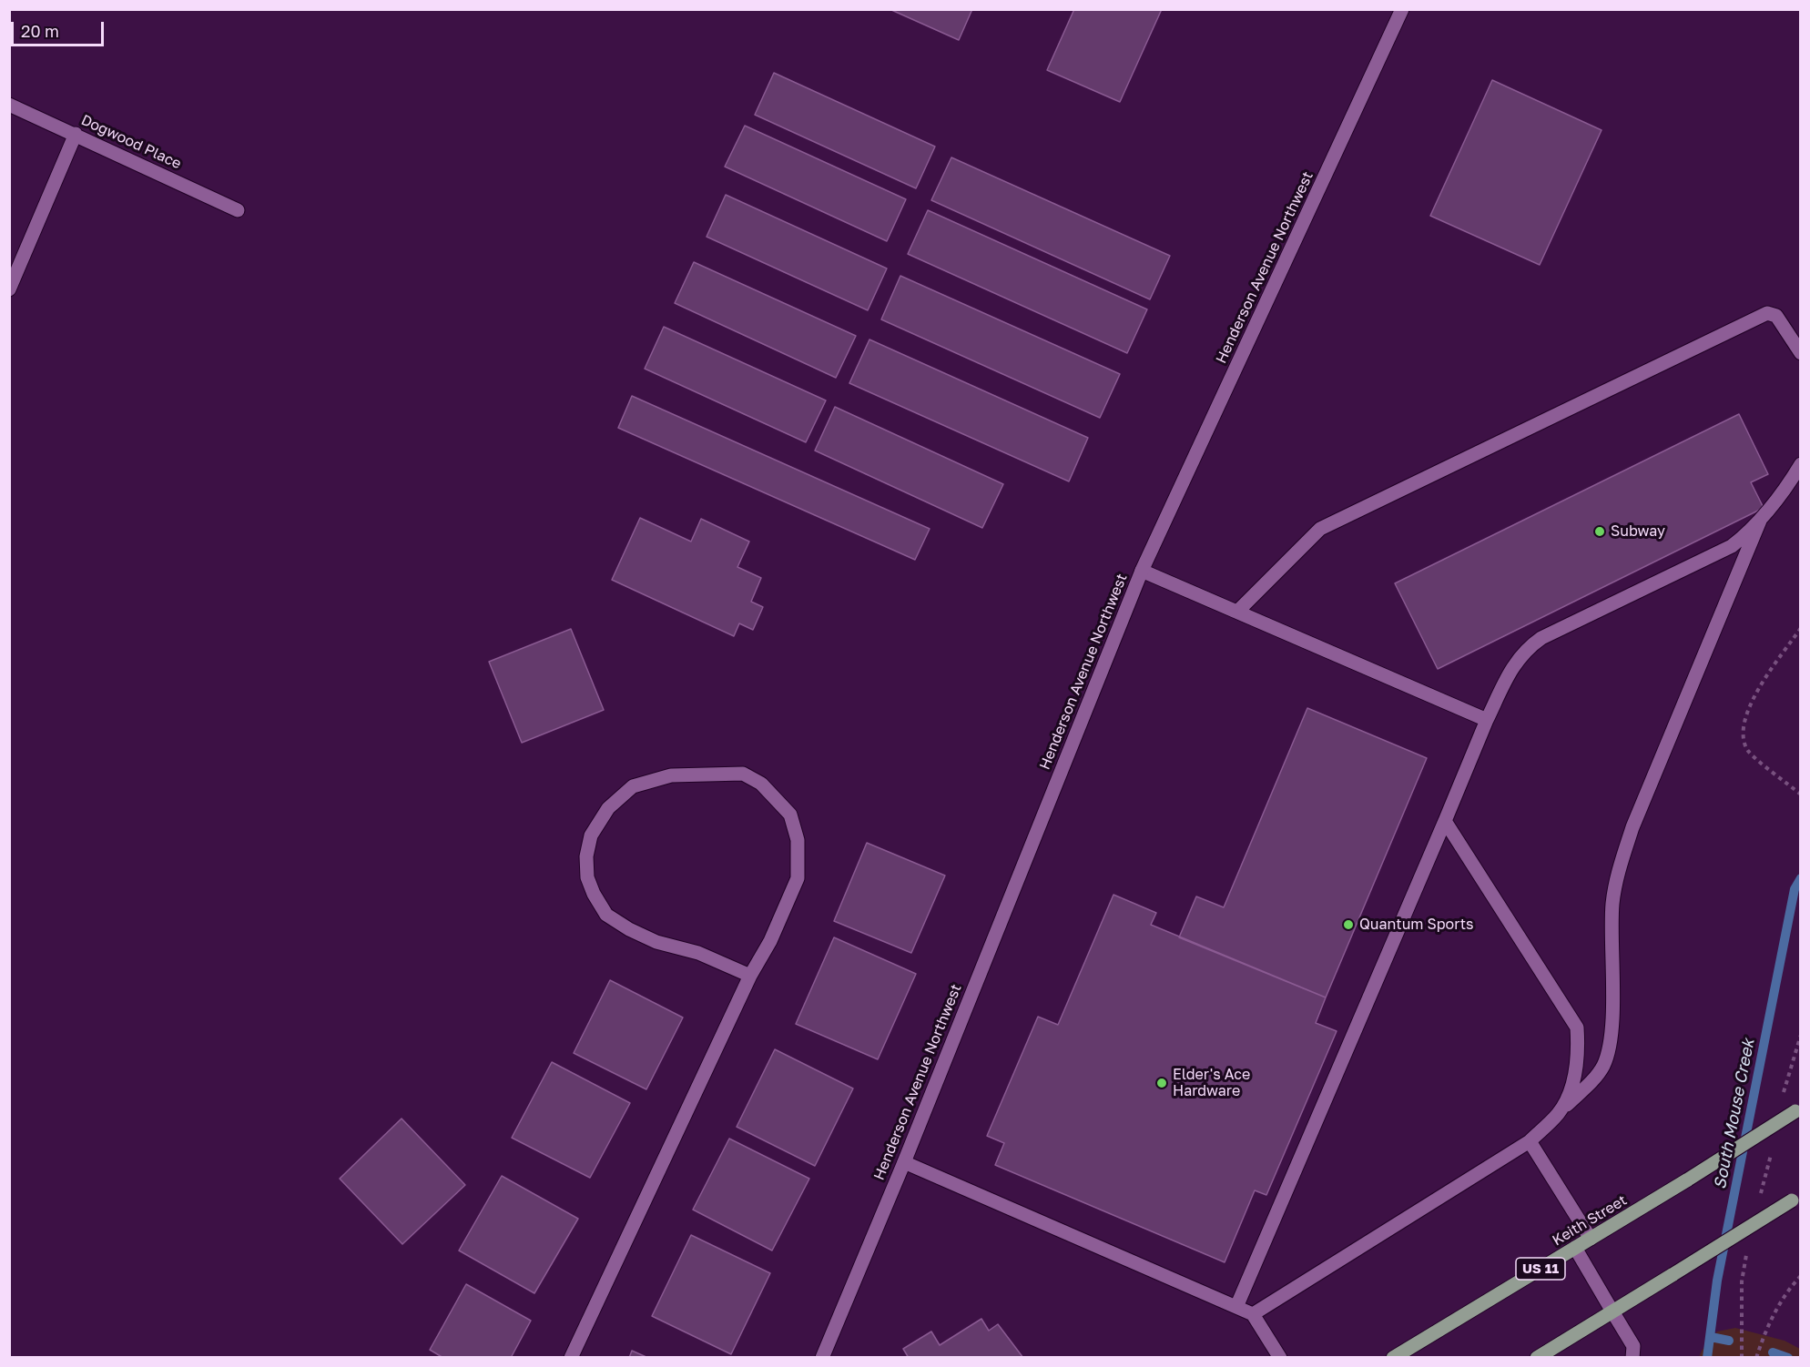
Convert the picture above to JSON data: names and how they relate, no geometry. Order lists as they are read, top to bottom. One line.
{"streets":{"main road":["Keith Street","US 11"],"street":["Dogwood Place","Henderson Avenue Northwest"]},"water":["South Mouse Creek"],"places":["Subway","Quantum Sports","Elder's Ace Hardware"],"scale_bar":"20 m"}
